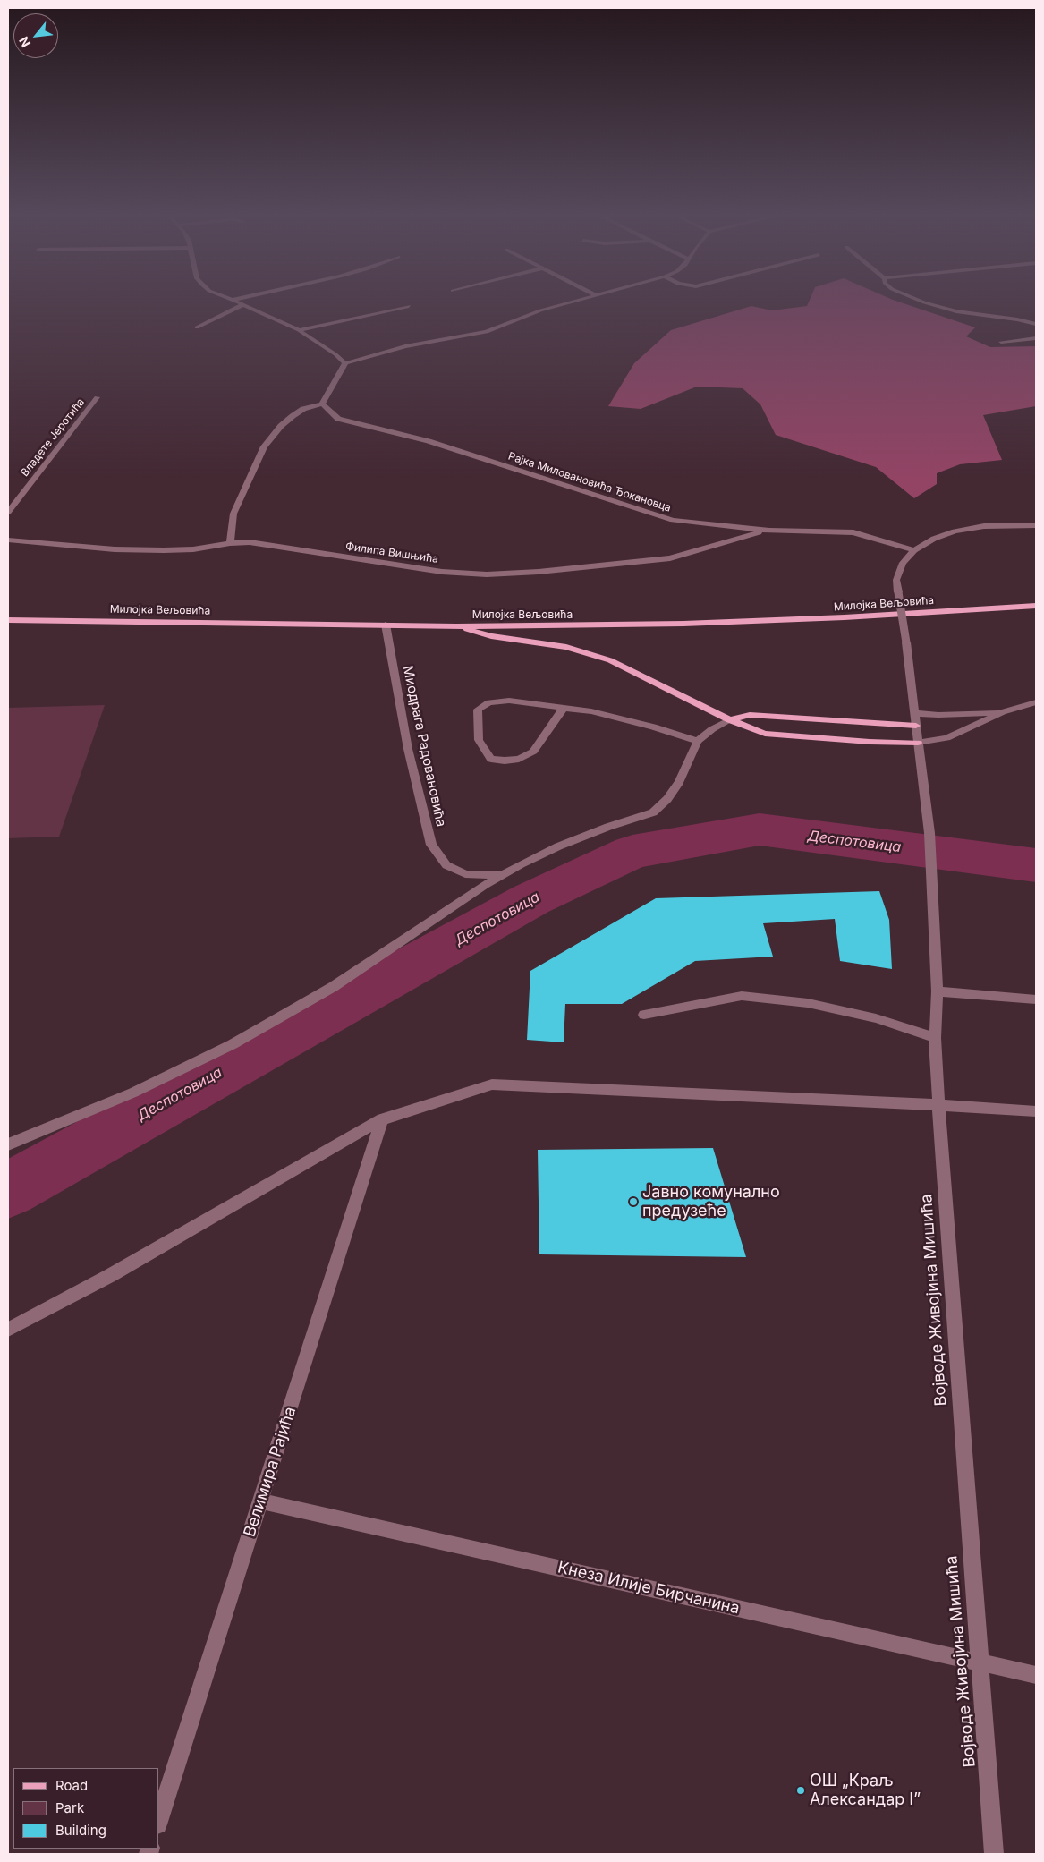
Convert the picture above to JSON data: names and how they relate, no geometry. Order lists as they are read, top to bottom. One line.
{"streets":{"main road":["Милојка Вељовића"],"street":["Владете Јеротића","Рајка Миловановића Ђокановца","Филипа Вишњића","Миодрага Радовановића","Војводе Живојина Мишића","Велимира Рајића","Кнеза Илије Бирчанина"]},"crossings":[["Рајка Миловановића Ђокановца","Филипа Вишњића"],["Рајка Миловановића Ђокановца","Војводе Живојина Мишића"],["Милојка Вељовића","Миодрага Радовановића"],["Војводе Живојина Мишића","Кнеза Илије Бирчанина"],["Велимира Рајића","Кнеза Илије Бирчанина"]],"water":["Деспотовица"],"places":["Јавно комунално предузеће","ОШ „Краљ Александар I”"],"legend":["Road","Park","Building"],"north":"bottom left"}
